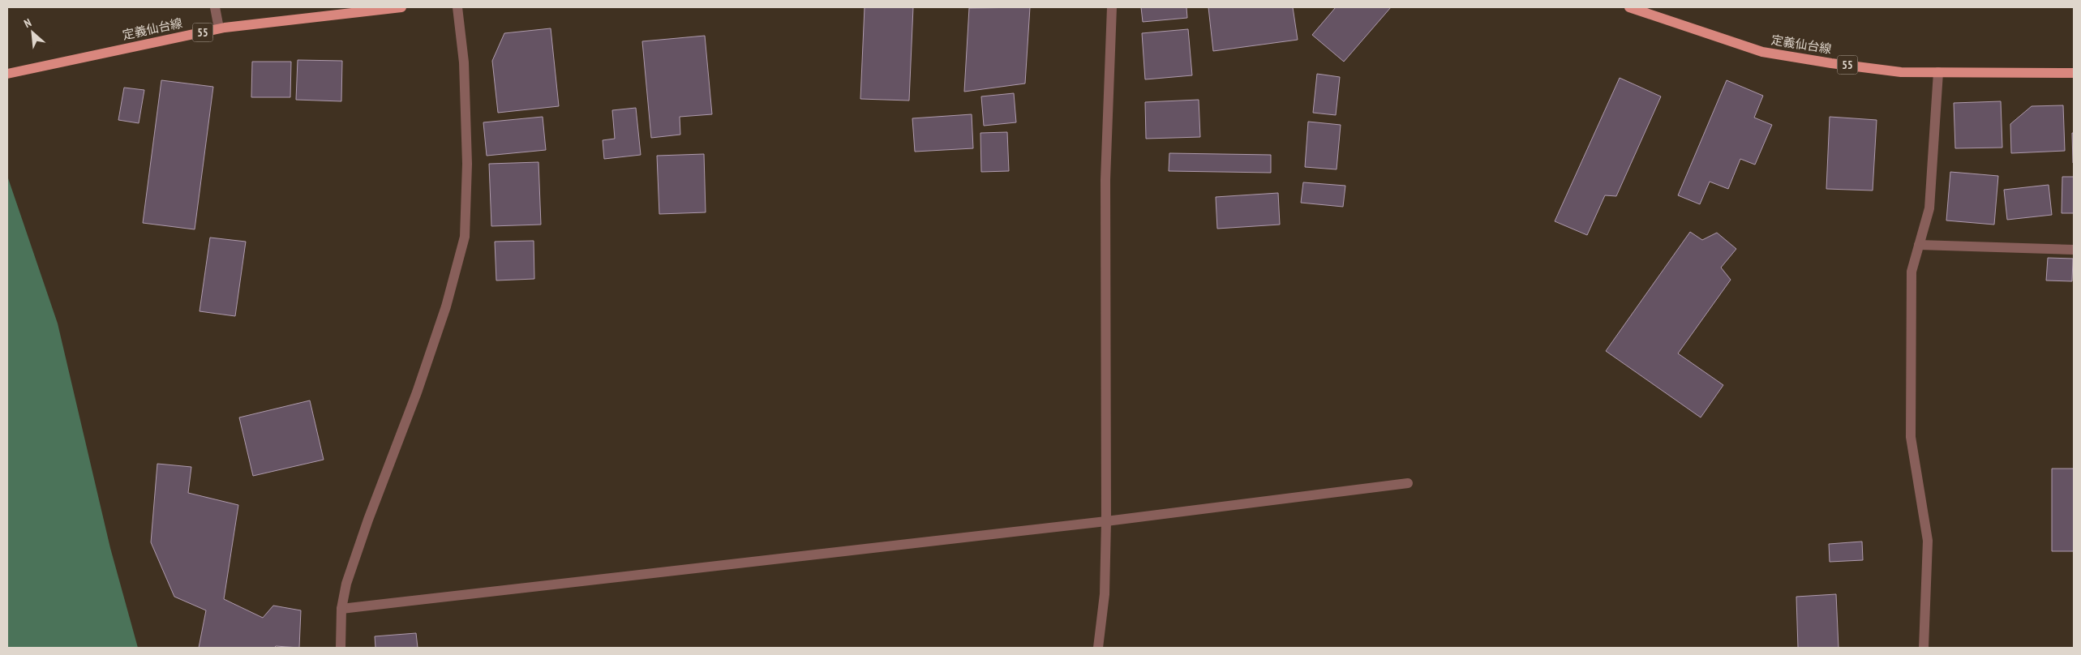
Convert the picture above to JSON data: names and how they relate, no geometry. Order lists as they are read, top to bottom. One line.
{"streets":{"main road":["定義仙台線","55"]},"north":"top left"}
